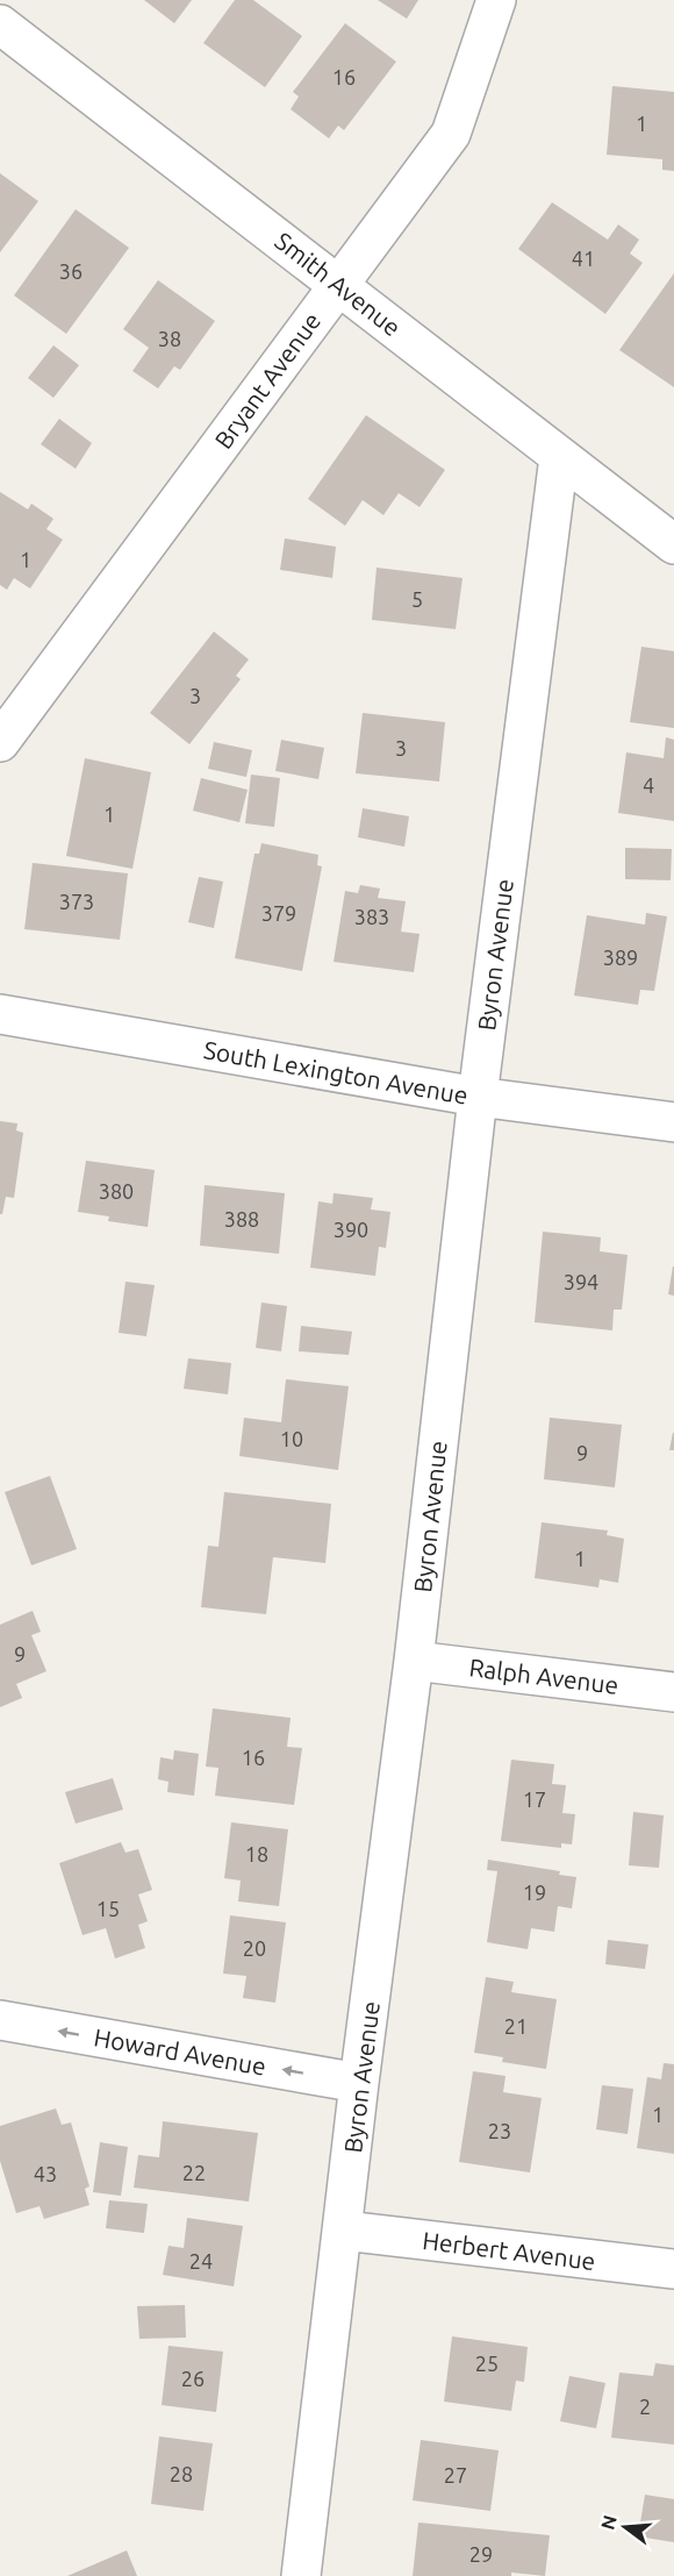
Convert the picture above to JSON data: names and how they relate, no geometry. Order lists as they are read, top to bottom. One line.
{"streets":{"street":["Smith Avenue","Bryant Avenue","Byron Avenue","South Lexington Avenue","Ralph Avenue","Howard Avenue","Herbert Avenue"]},"crossings":[["Smith Avenue","Bryant Avenue"],["Smith Avenue","Byron Avenue"],["Byron Avenue","South Lexington Avenue"],["Byron Avenue","Ralph Avenue"],["Byron Avenue","Howard Avenue"],["Byron Avenue","Herbert Avenue"]],"one_way":["Howard Avenue"],"house_numbers":["16","1","41","36","38","1","5","3","3","4","1","373","379","383","389","380","388","390","394","10","9","1","9","16","17","18","19","15","20","21","1","23","22","43","24","25","26","2","28","27","29"],"north":"left"}
